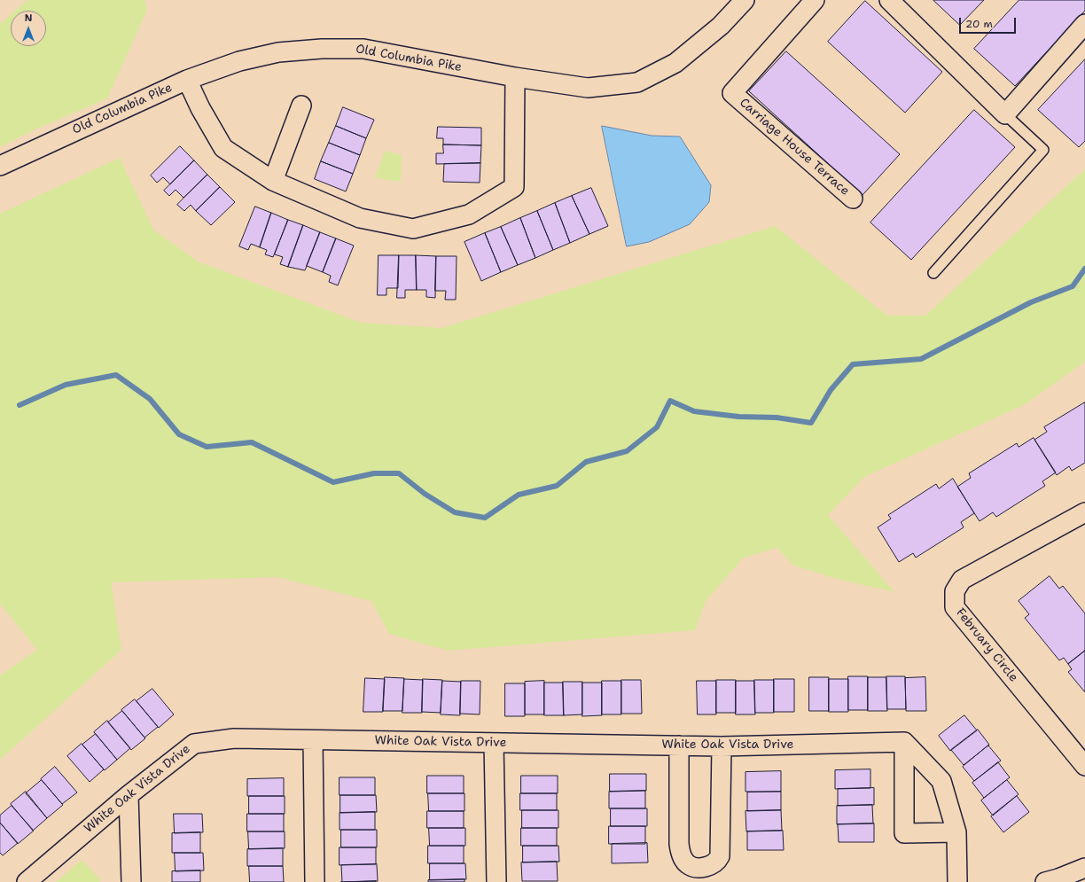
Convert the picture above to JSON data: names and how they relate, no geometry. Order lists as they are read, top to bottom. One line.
{"streets":{"street":["Old Columbia Pike","Carriage House Terrace","February Circle","White Oak Vista Drive"]},"scale_bar":"20 m","north":"top"}
